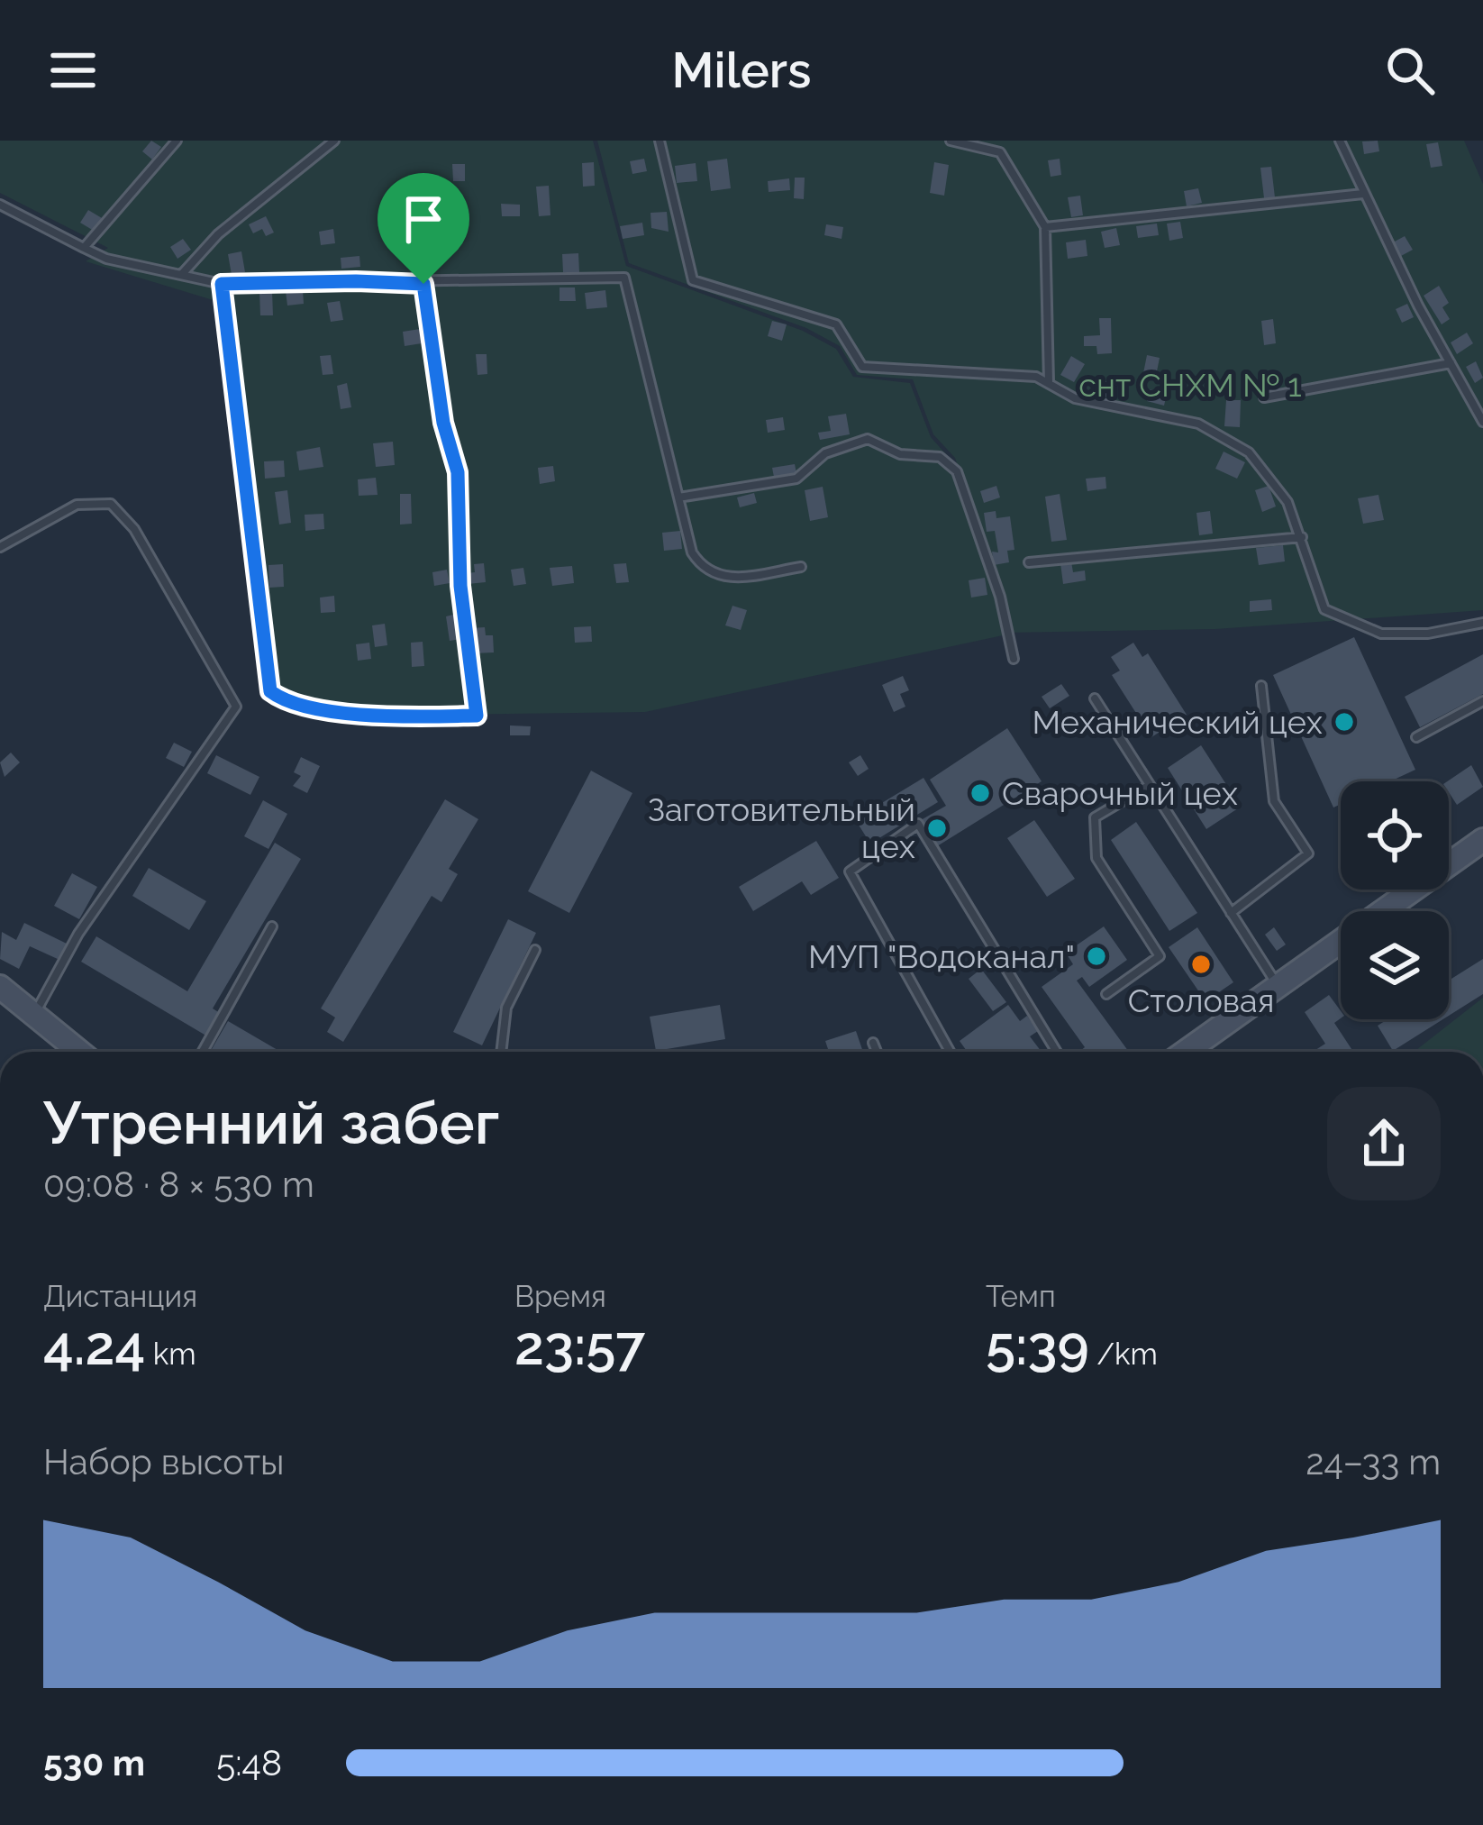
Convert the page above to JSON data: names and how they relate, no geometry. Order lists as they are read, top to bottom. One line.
{"parks":["снт СНХМ № 1"],"places":["Механический цех","Сварочный цех","Заготовительный цех","МУП \"Водоканал\"","Столовая"],"page":{"header":"Milers","heading":["Утренний забег","09:08 · 8 × 530 m"],"stats":[["Дистанция","4.24 km"],["Время","23:57"],["Темп","5:39 /km"]],"chart":["Набор высоты","24–33 m"],"list":[{"name":"530 m","note":"5:48"}]}}
